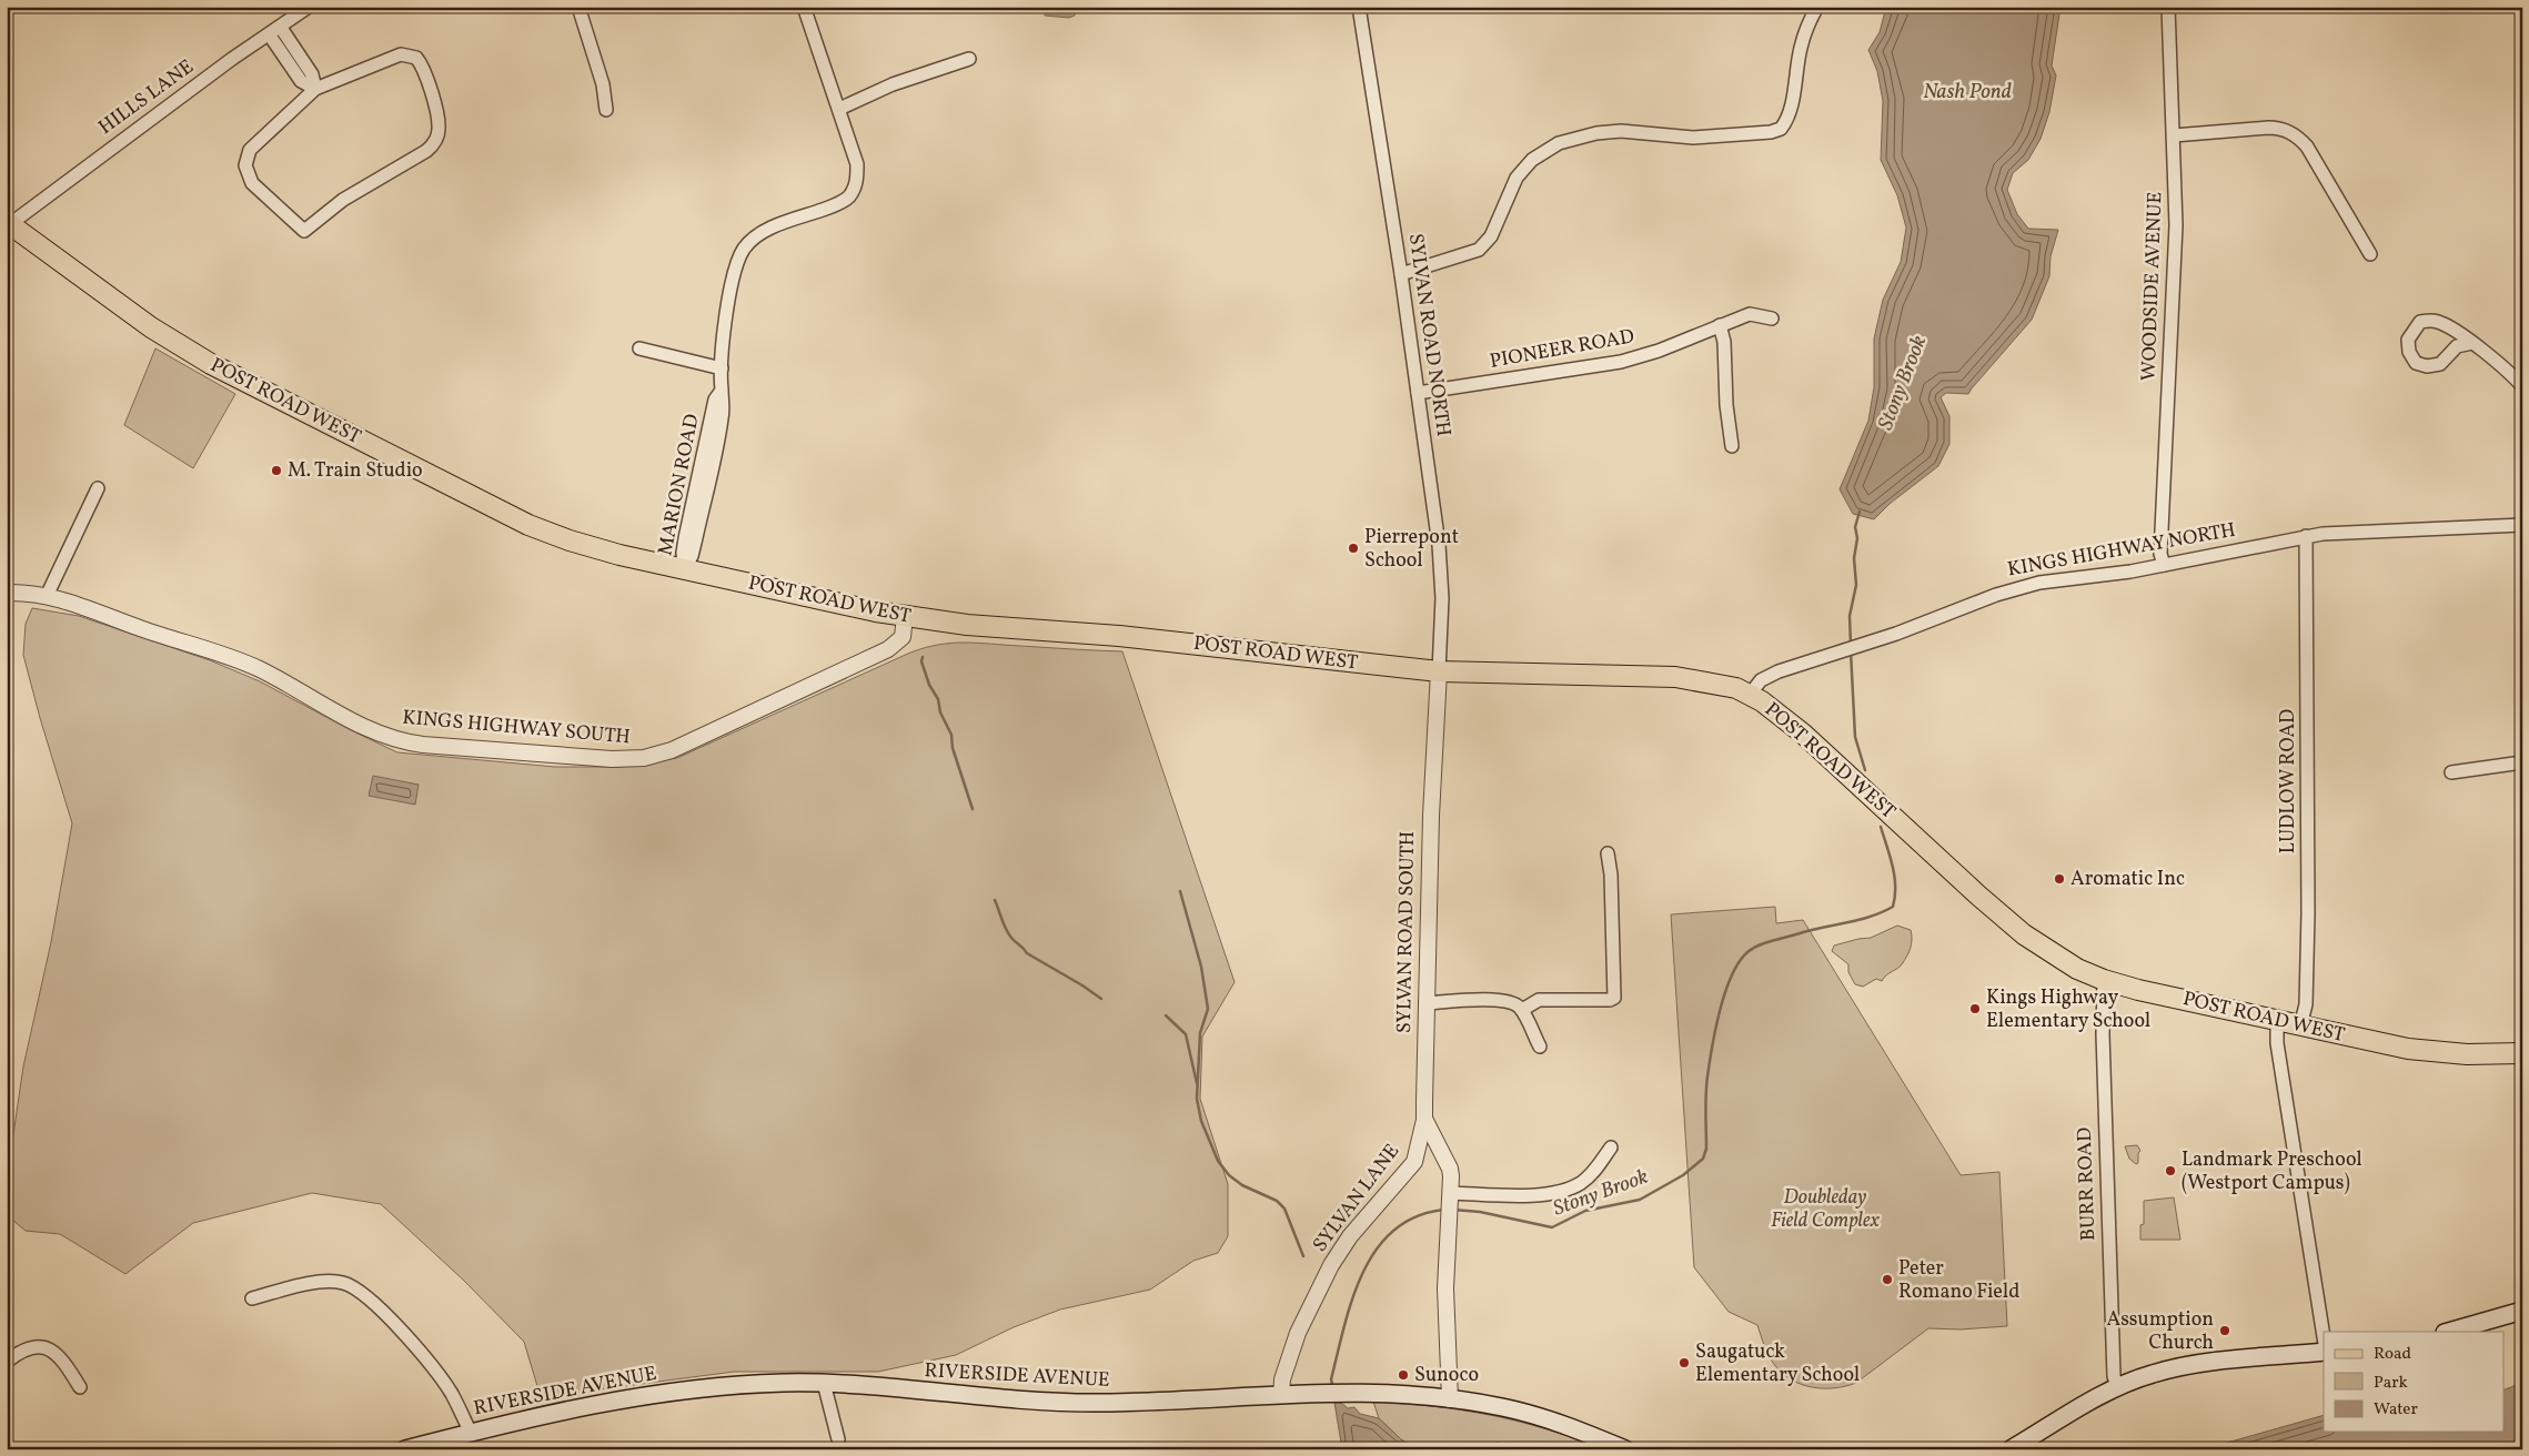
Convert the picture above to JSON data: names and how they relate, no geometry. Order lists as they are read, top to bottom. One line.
{"streets":{"main road":["POST ROAD WEST","RIVERSIDE AVENUE"],"street":["HILLS LANE","WOODSIDE AVENUE","SYLVAN ROAD NORTH","PIONEER ROAD","MARION ROAD","KINGS HIGHWAY NORTH","KINGS HIGHWAY SOUTH","LUDLOW ROAD","SYLVAN ROAD SOUTH","BURR ROAD","SYLVAN LANE"]},"crossings":[["HILLS LANE","POST ROAD WEST"],["WOODSIDE AVENUE","KINGS HIGHWAY NORTH"],["SYLVAN ROAD NORTH","PIONEER ROAD"],["SYLVAN ROAD NORTH","POST ROAD WEST"],["SYLVAN ROAD NORTH","SYLVAN ROAD SOUTH"],["POST ROAD WEST","MARION ROAD"],["POST ROAD WEST","KINGS HIGHWAY NORTH"],["POST ROAD WEST","KINGS HIGHWAY SOUTH"],["POST ROAD WEST","LUDLOW ROAD"],["POST ROAD WEST","SYLVAN ROAD SOUTH"],["POST ROAD WEST","BURR ROAD"],["KINGS HIGHWAY NORTH","LUDLOW ROAD"],["SYLVAN ROAD SOUTH","SYLVAN LANE"],["SYLVAN ROAD SOUTH","RIVERSIDE AVENUE"],["SYLVAN LANE","RIVERSIDE AVENUE"]],"water":["Nash Pond","Stony Brook"],"parks":["Doubleday Field Complex"],"places":["M. Train Studio","Pierrepont School","Aromatic Inc","Kings Highway Elementary School","Landmark Preschool (Westport Campus)","Peter Romano Field","Assumption Church","Saugatuck Elementary School","Sunoco"],"legend":["Road","Park","Water"]}
